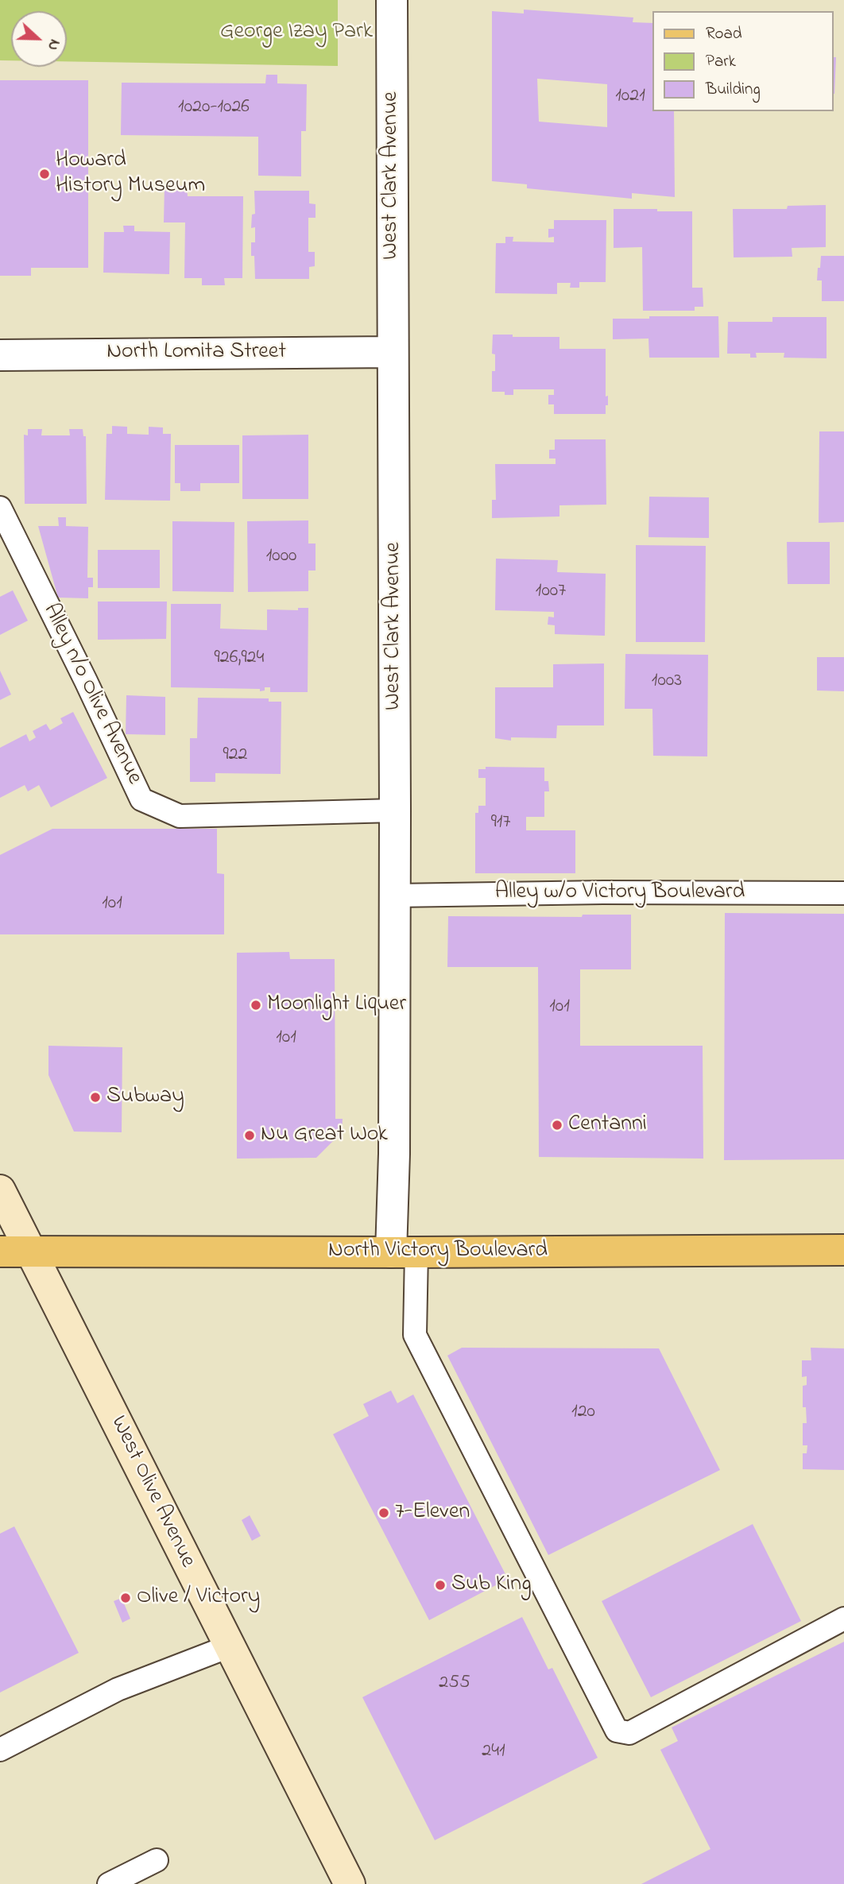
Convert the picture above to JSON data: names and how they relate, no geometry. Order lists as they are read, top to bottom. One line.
{"streets":{"main road":["North Victory Boulevard","West Olive Avenue"],"street":["West Clark Avenue","North Lomita Street"],"lane":["Alley n/o Olive Avenue","Alley w/o Victory Boulevard"]},"crossings":[["West Clark Avenue","North Lomita Street"],["West Clark Avenue","Alley n/o Olive Avenue"],["West Clark Avenue","Alley w/o Victory Boulevard"],["West Clark Avenue","North Victory Boulevard"],["North Victory Boulevard","West Olive Avenue"]],"parks":["George Izay Park"],"places":["Howard History Museum","Moonlight Liquer","Subway","Centanni","Nu Great Wok","7-Eleven","Sub King","Olive / Victory"],"house_numbers":["1021","1020-1026","1000","1007","926,924","1003","922","917","101","101","101","120","255","241"],"legend":["Road","Park","Building"],"north":"right"}
